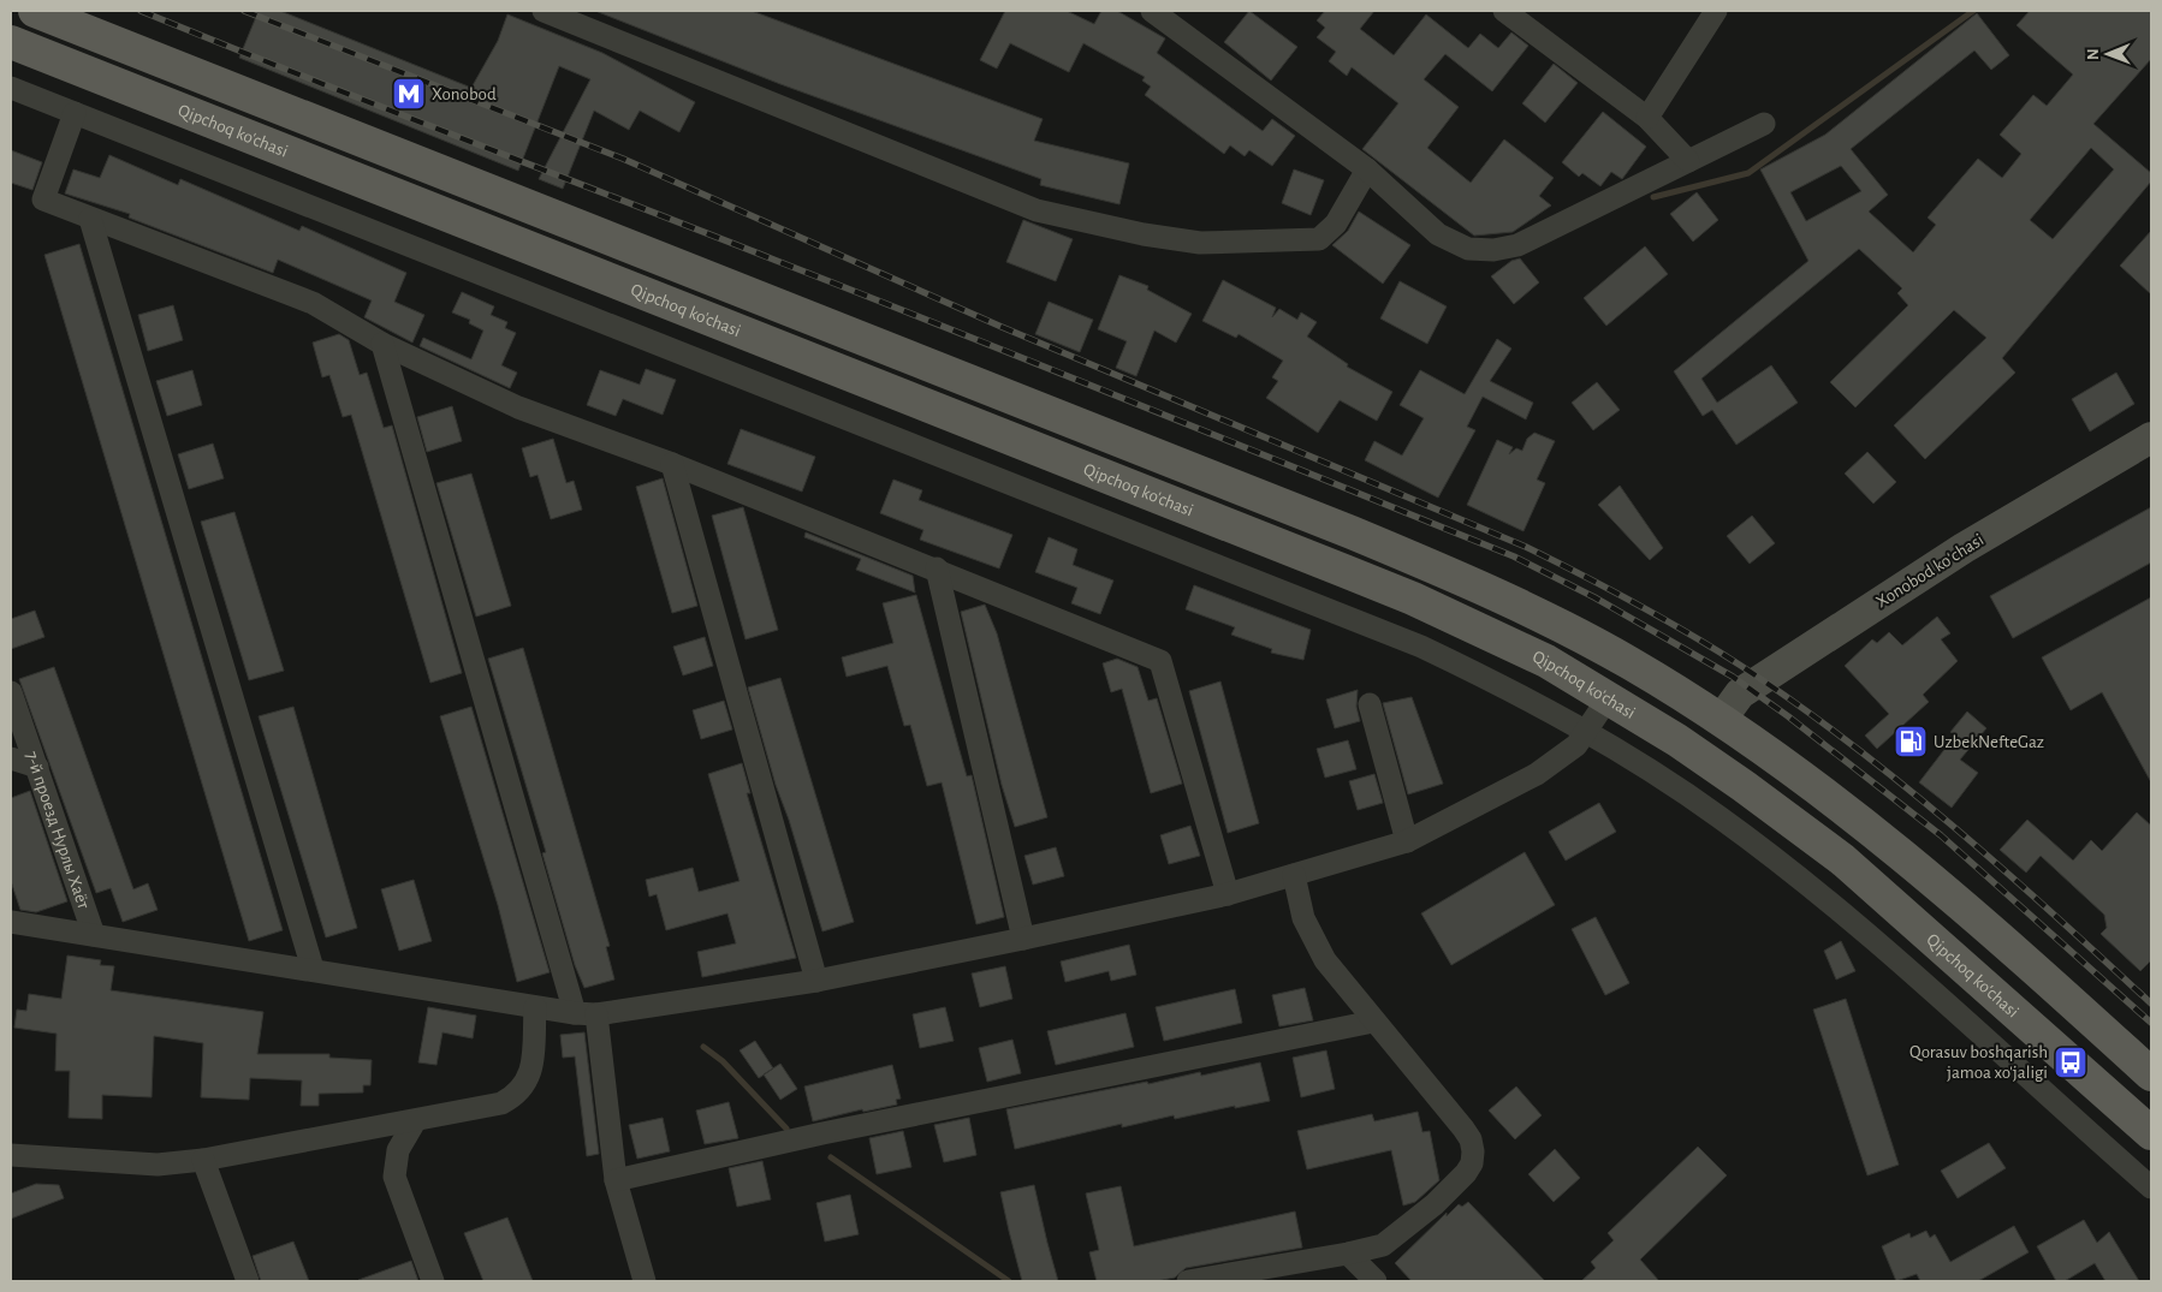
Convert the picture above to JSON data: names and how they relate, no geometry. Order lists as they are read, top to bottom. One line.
{"streets":{"main road":["Qipchoq ko'chasi","Xonobod koʻchasi"],"street":["7-й проезд Нурлы Хаёт"]},"places":{"metro station":["Xonobod"],"fuel station":["UzbekNefteGaz"],"bus stop":["Qorasuv boshqarish jamoa xo'jaligi"]},"north":"left"}
